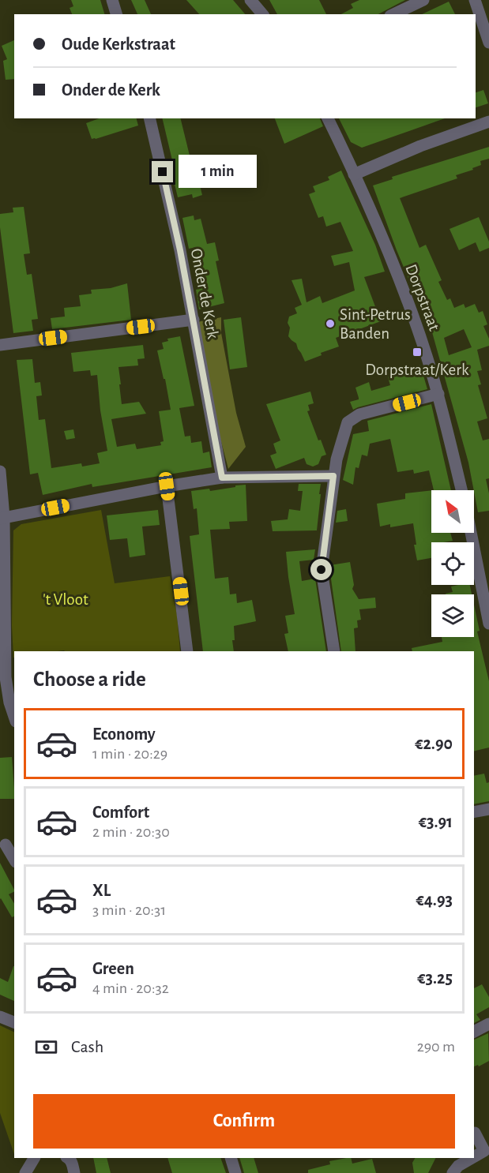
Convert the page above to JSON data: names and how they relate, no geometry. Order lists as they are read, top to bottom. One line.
{"streets":{"street":["Onder de Kerk","Dorpstraat"]},"parks":["'t Vloot"],"places":{"other":["Sint-Petrus Banden"],"transit":["Dorpstraat/Kerk"]},"north":"top left","page":{"banner":["Oude Kerkstraat","Onder de Kerk"],"bubble":"1 min","heading":"Choose a ride","list":[{"name":"Economy","note":"1 min · 20:29","value":"€2.90"},{"name":"Comfort","note":"2 min · 20:30","value":"€3.91"},{"name":"XL","note":"3 min · 20:31","value":"€4.93"},{"name":"Green","note":"4 min · 20:32","value":"€3.25"}],"pay":["Cash","290 m"],"buttons":"Confirm"}}
